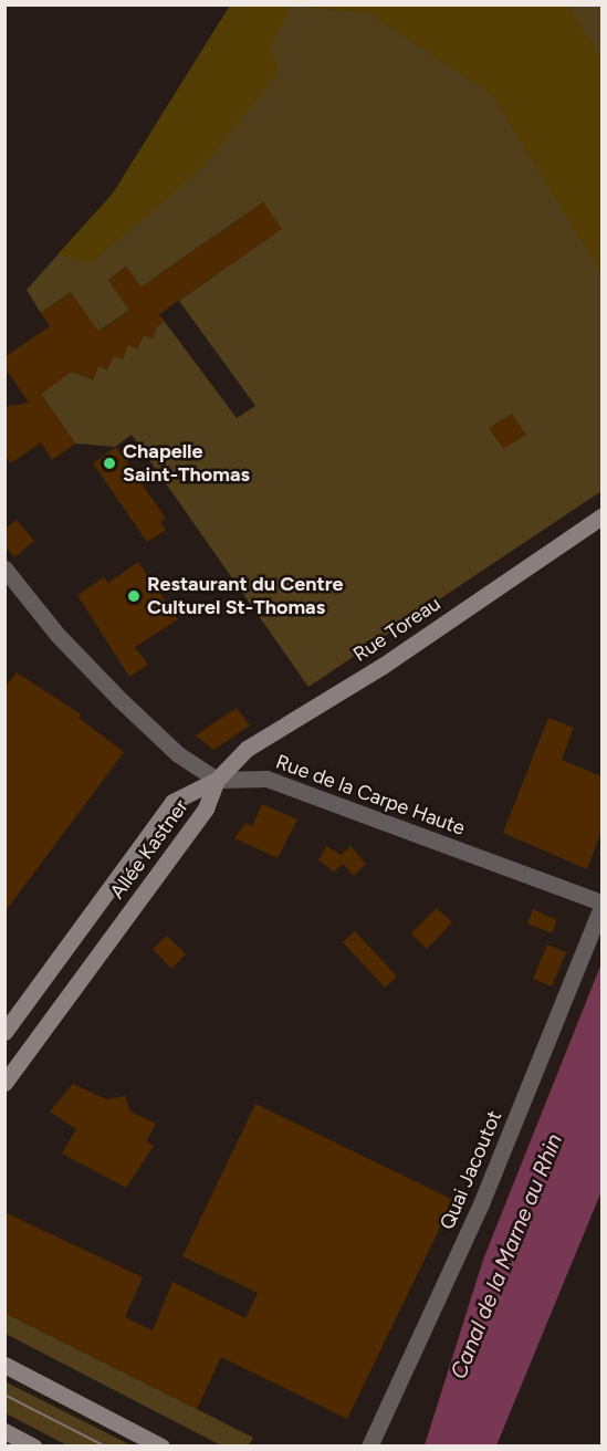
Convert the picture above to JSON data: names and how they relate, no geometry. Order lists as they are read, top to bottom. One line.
{"streets":{"main road":["Rue Toreau","Allée Kastner"],"street":["Rue de la Carpe Haute","Quai Jacoutot"]},"crossings":[["Rue Toreau","Rue de la Carpe Haute"],["Rue Toreau","Allée Kastner"],["Rue de la Carpe Haute","Allée Kastner"],["Rue de la Carpe Haute","Quai Jacoutot"]],"water":["Canal de la Marne au Rhin"],"places":["Chapelle Saint-Thomas","Restaurant du Centre Culturel St-Thomas"]}
